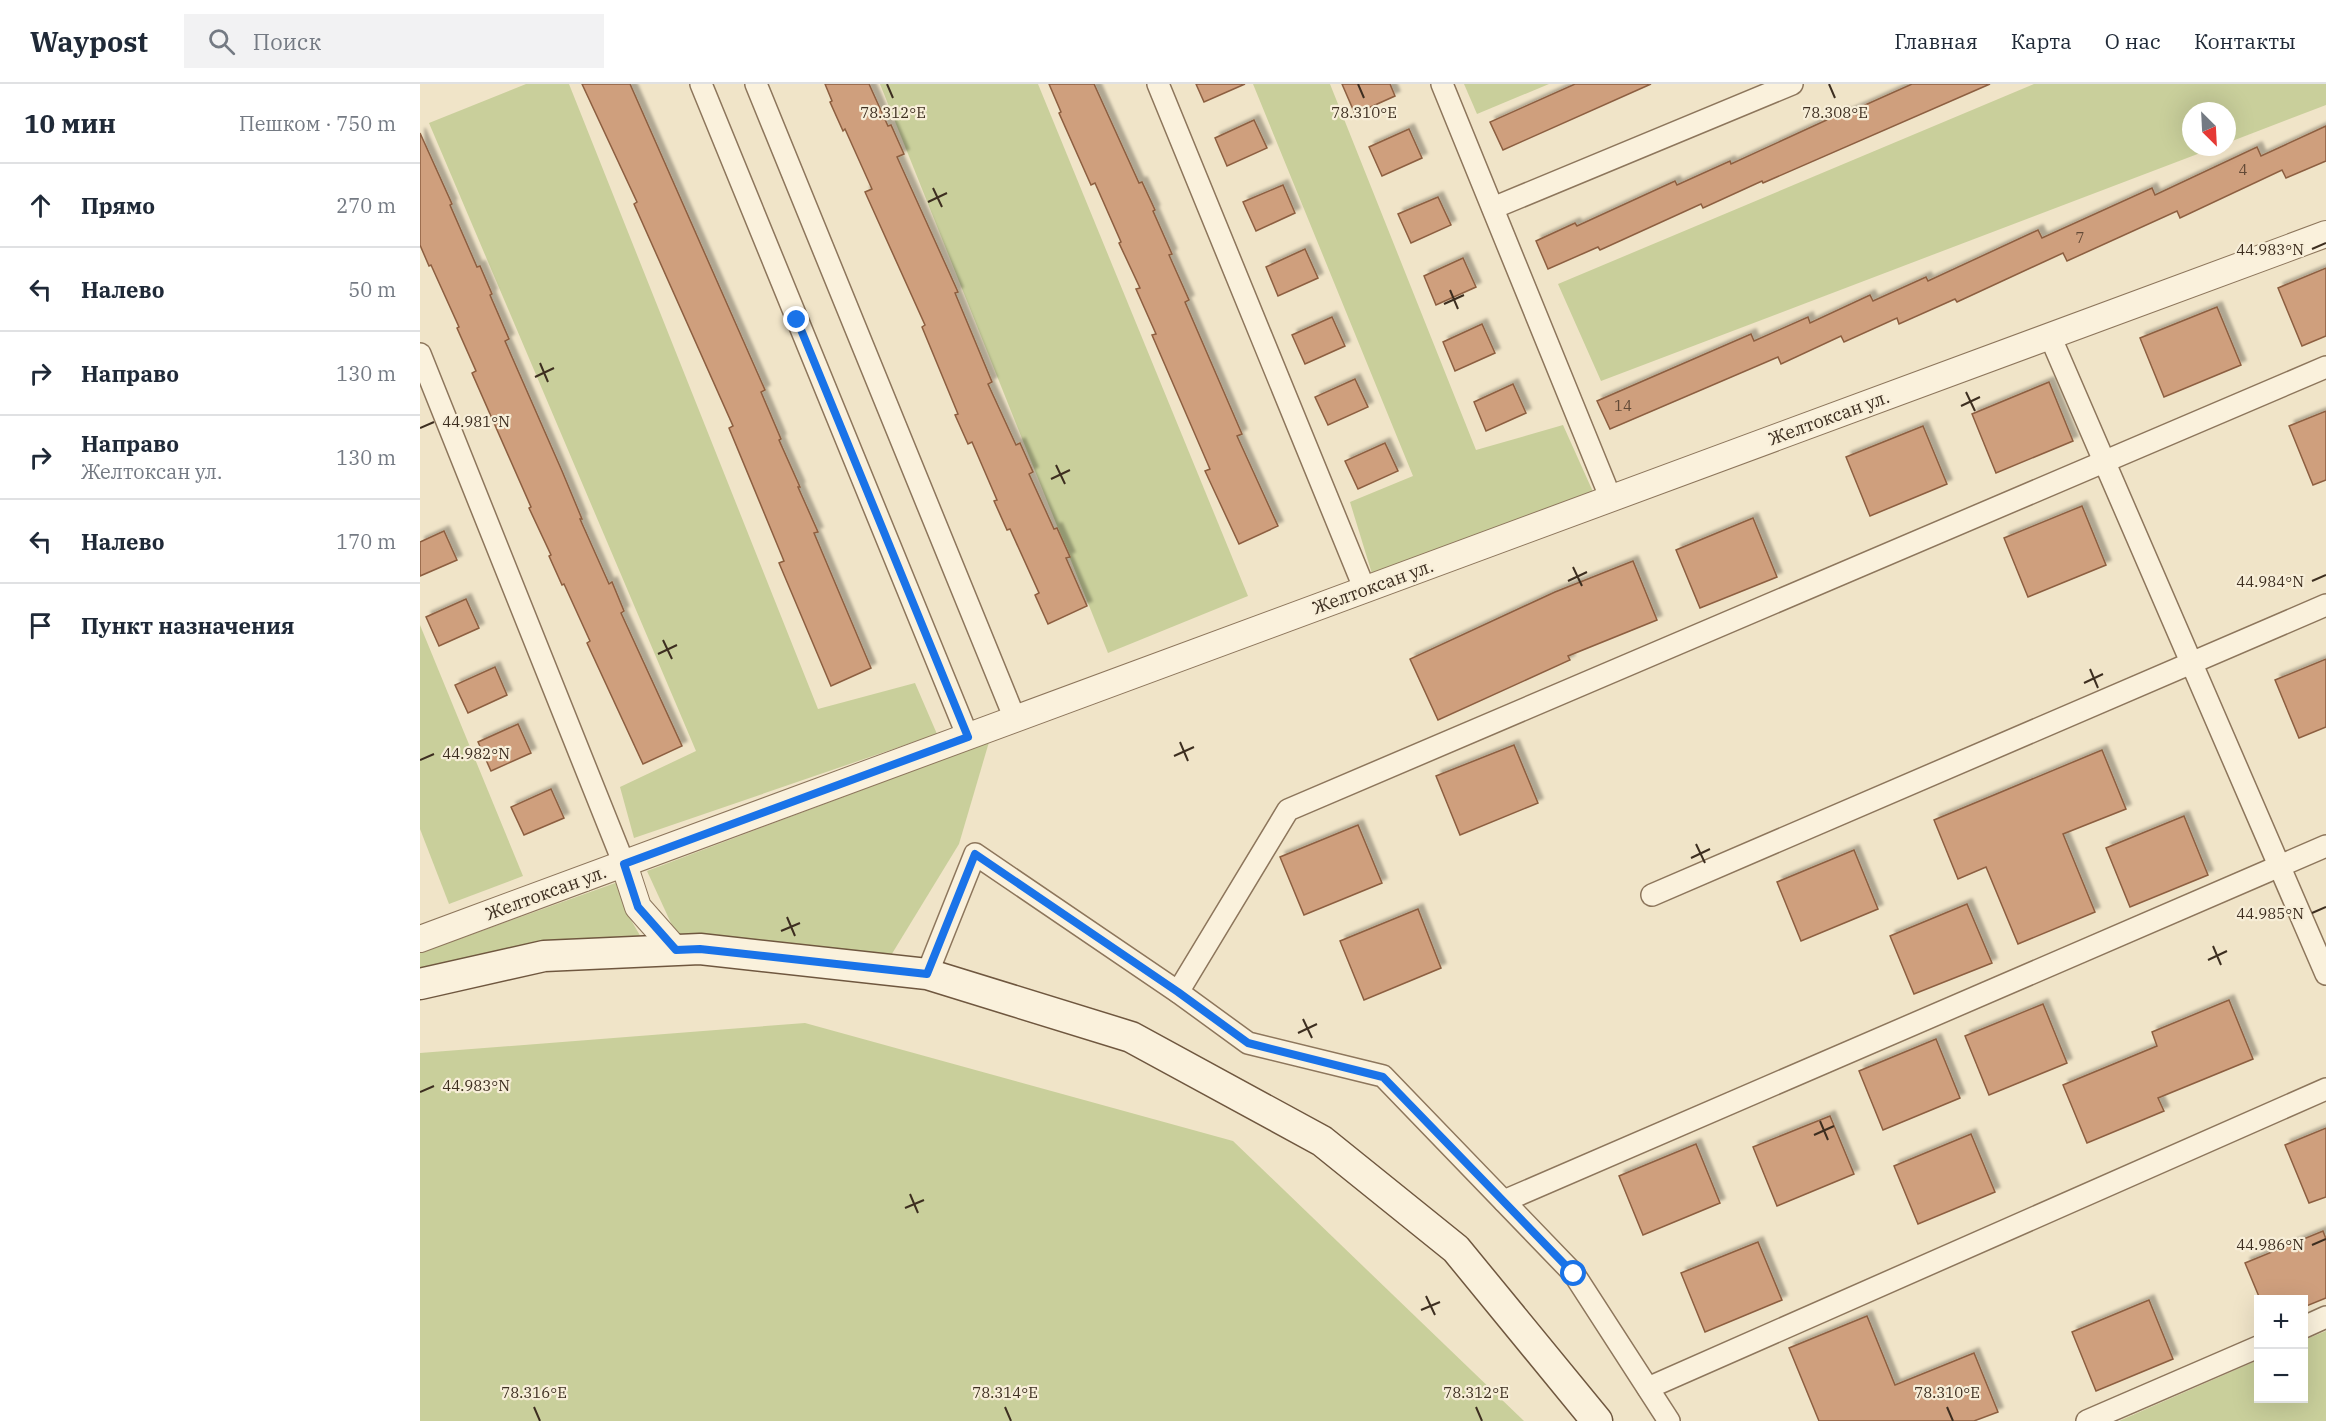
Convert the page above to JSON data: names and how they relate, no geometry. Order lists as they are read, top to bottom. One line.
{"streets":{"street":["Желтоксан ул."]},"house_numbers":["4","7","14"],"north":"bottom right","page":{"header":"Waypost","search":"Поиск","nav":["Главная","Карта","О нас","Контакты"],"heading":["10 мин","Пешком · 750 m"],"list":[["Прямо","270 m"],["Налево","50 m"],["Направо","130 m"],["Направо","Желтоксан ул.","130 m"],["Налево","170 m"],"Пункт назначения"],"map_buttons":["+","−"]},"coordinates":["78.312°E","78.310°E","78.308°E","44.983°N","44.981°N","44.984°N","44.982°N","44.985°N","44.986°N","78.316°E","78.314°E"]}
